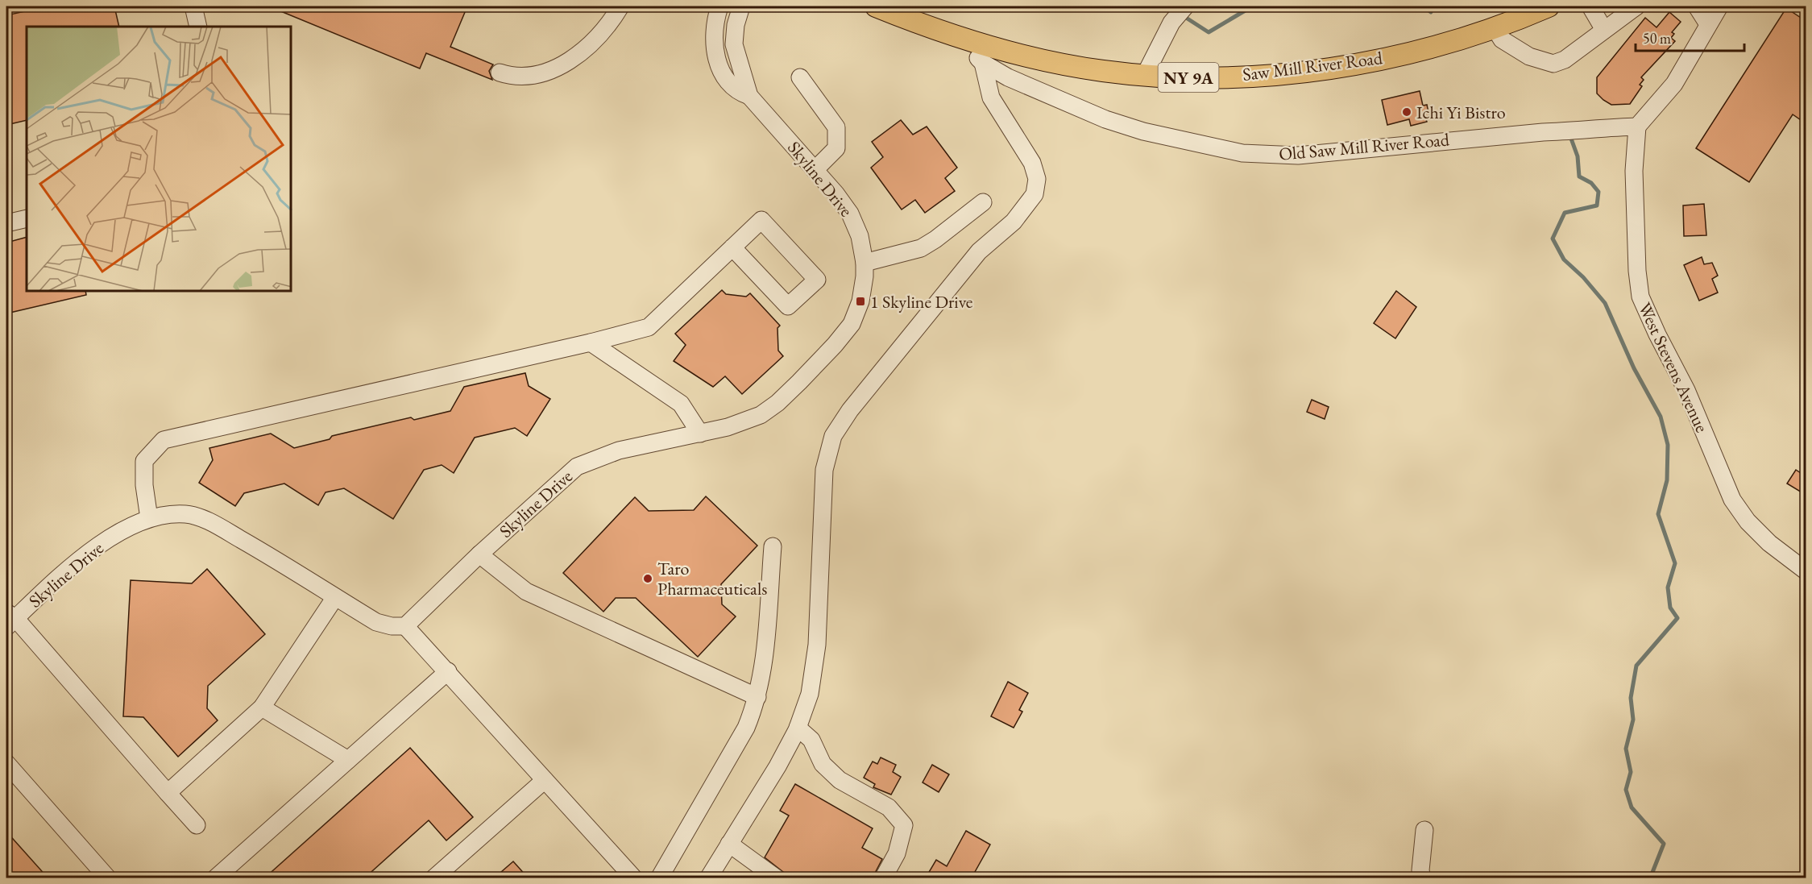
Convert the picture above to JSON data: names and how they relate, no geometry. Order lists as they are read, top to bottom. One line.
{"streets":{"main road":["Saw Mill River Road","NY 9A"],"street":["Old Saw Mill River Road","Skyline Drive","West Stevens Avenue"]},"crossings":[["Old Saw Mill River Road","West Stevens Avenue"]],"places":{"other":["Ichi Yi Bistro","Taro Pharmaceuticals"],"transit":["1 Skyline Drive"]},"scale_bar":"50 m"}
